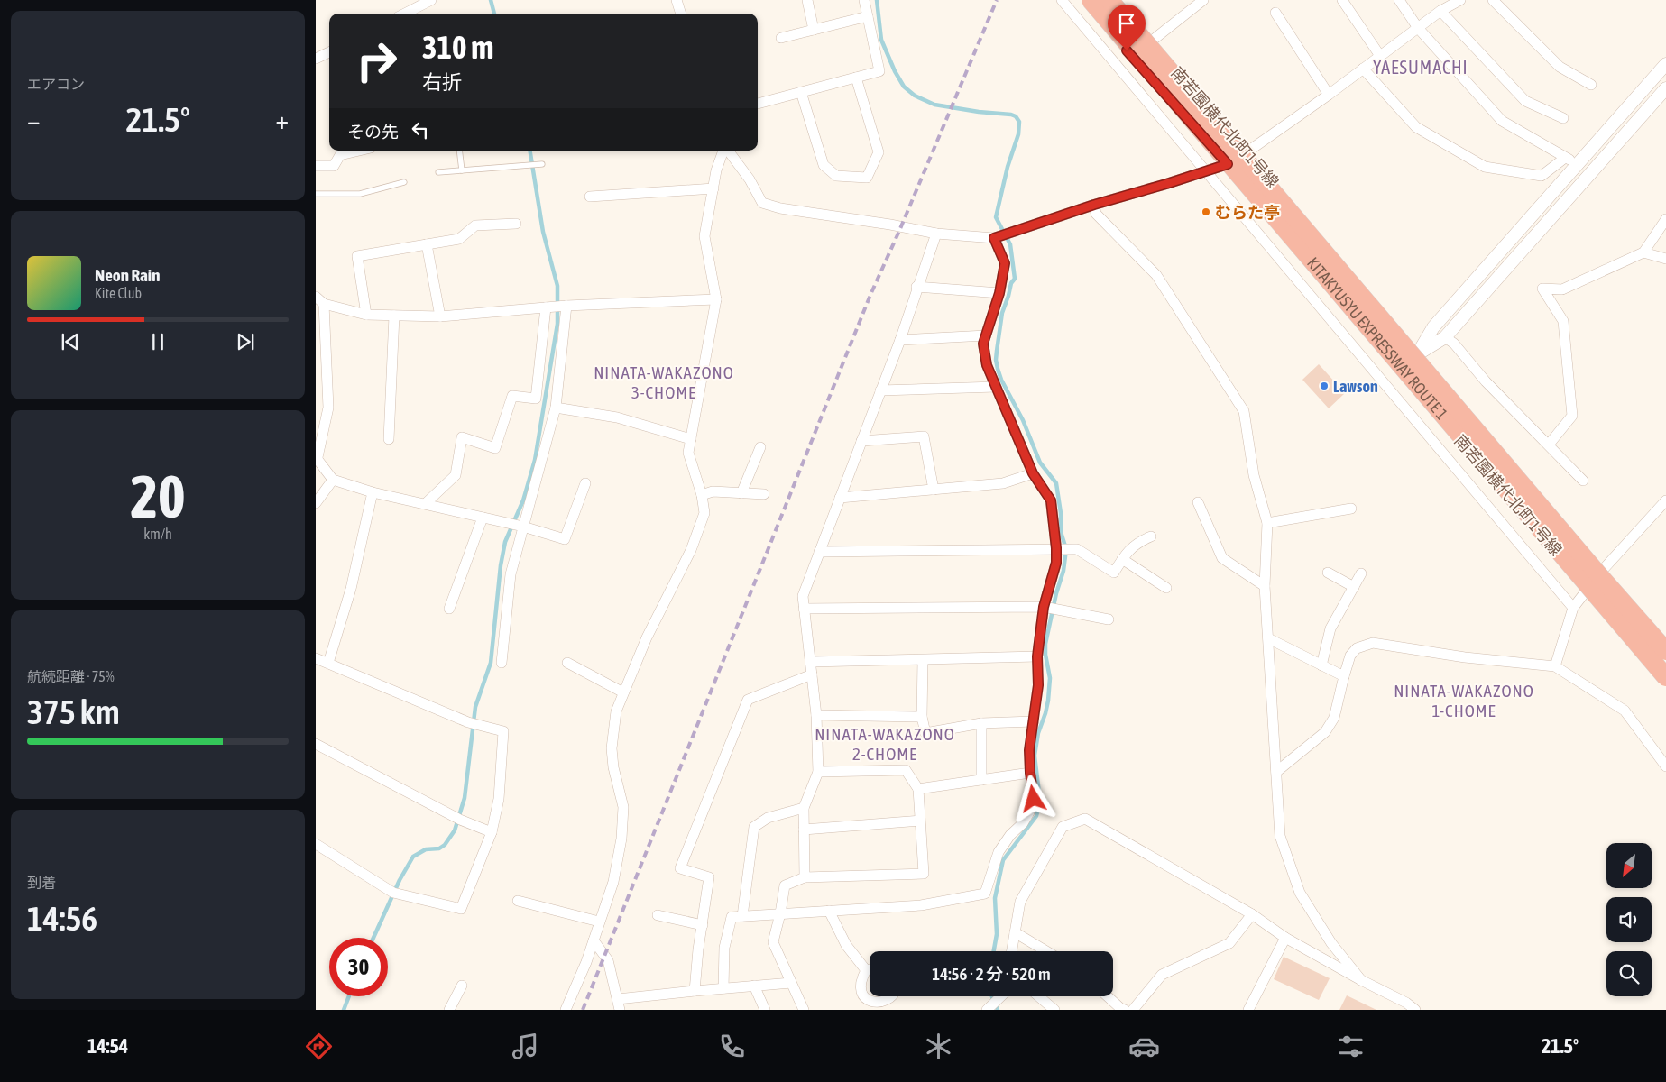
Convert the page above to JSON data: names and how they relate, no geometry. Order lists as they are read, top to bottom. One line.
{"streets":{"highway":["KITAKYUSYU EXPRESSWAY ROUTE 1"],"street":["南若園横代北町1号線"]},"districts":["YAESUMACHI","NINATA-WAKAZONO 3-CHOME","NINATA-WAKAZONO 1-CHOME","NINATA-WAKAZONO 2-CHOME"],"places":["むらた亭","Lawson"],"north":"bottom left","page":{"tile":["エアコン",["20","km/h"],["航続距離 · 75%","375 km"],["到着","14:56"]],"turn":["310 m","右折"],"heat":["−","21.5°","+"],"then":"その先","song":["Neon Rain","Kite Club"],"limit":"30","trip":"14:56 · 2 分 · 520 m","tabs":["14:54","21.5°"]}}
